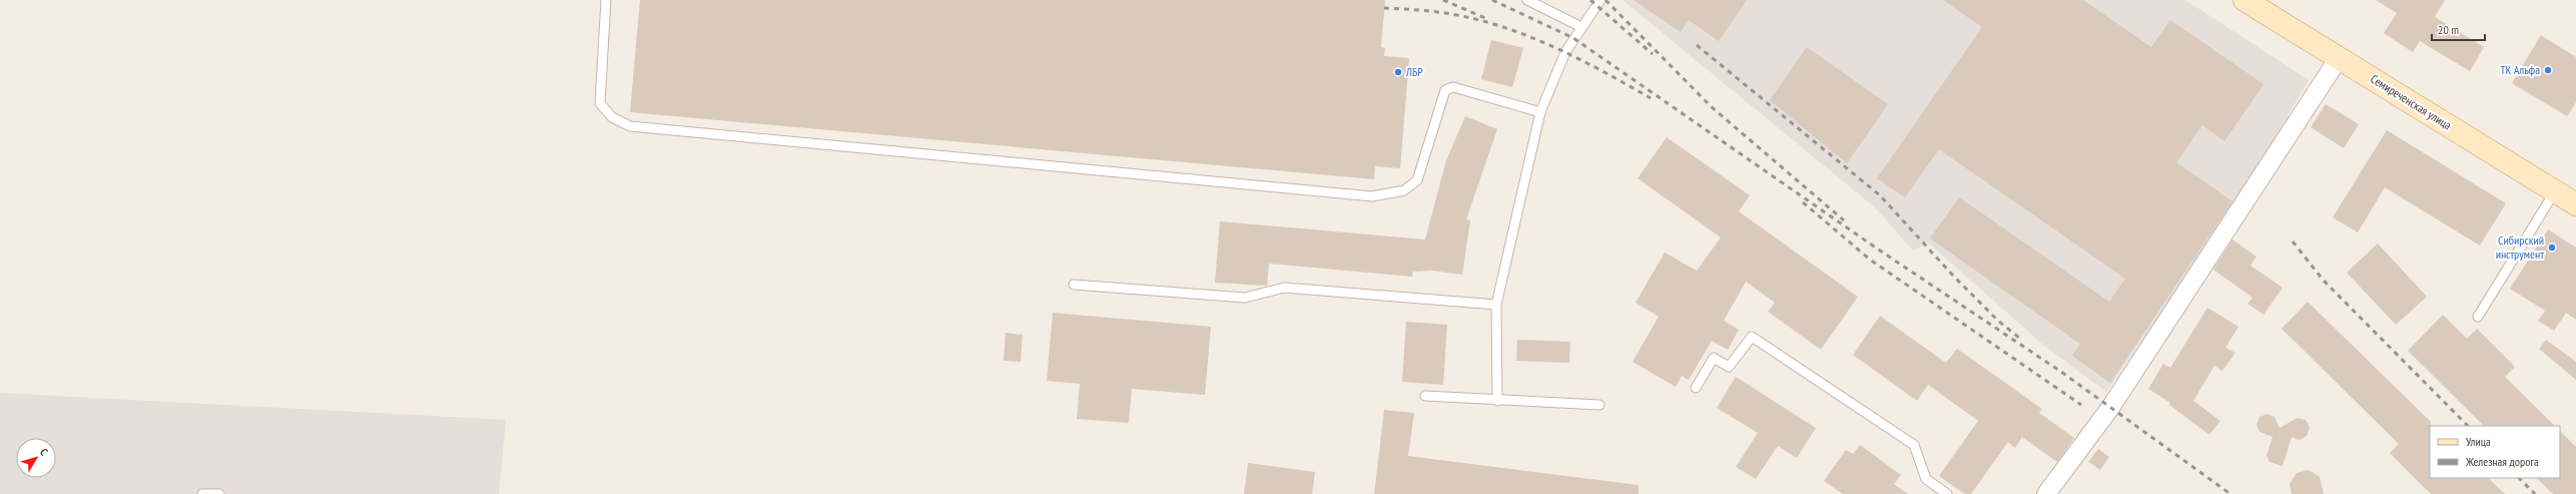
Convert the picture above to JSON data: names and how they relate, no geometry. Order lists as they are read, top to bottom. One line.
{"streets":{"main road":["Семиреченская улица"]},"places":["ТК Альфа","ЛБР","Сибирский инструмент"],"legend":["Улица","Железная дорога"],"scale_bar":"20 m","north":"top right"}
